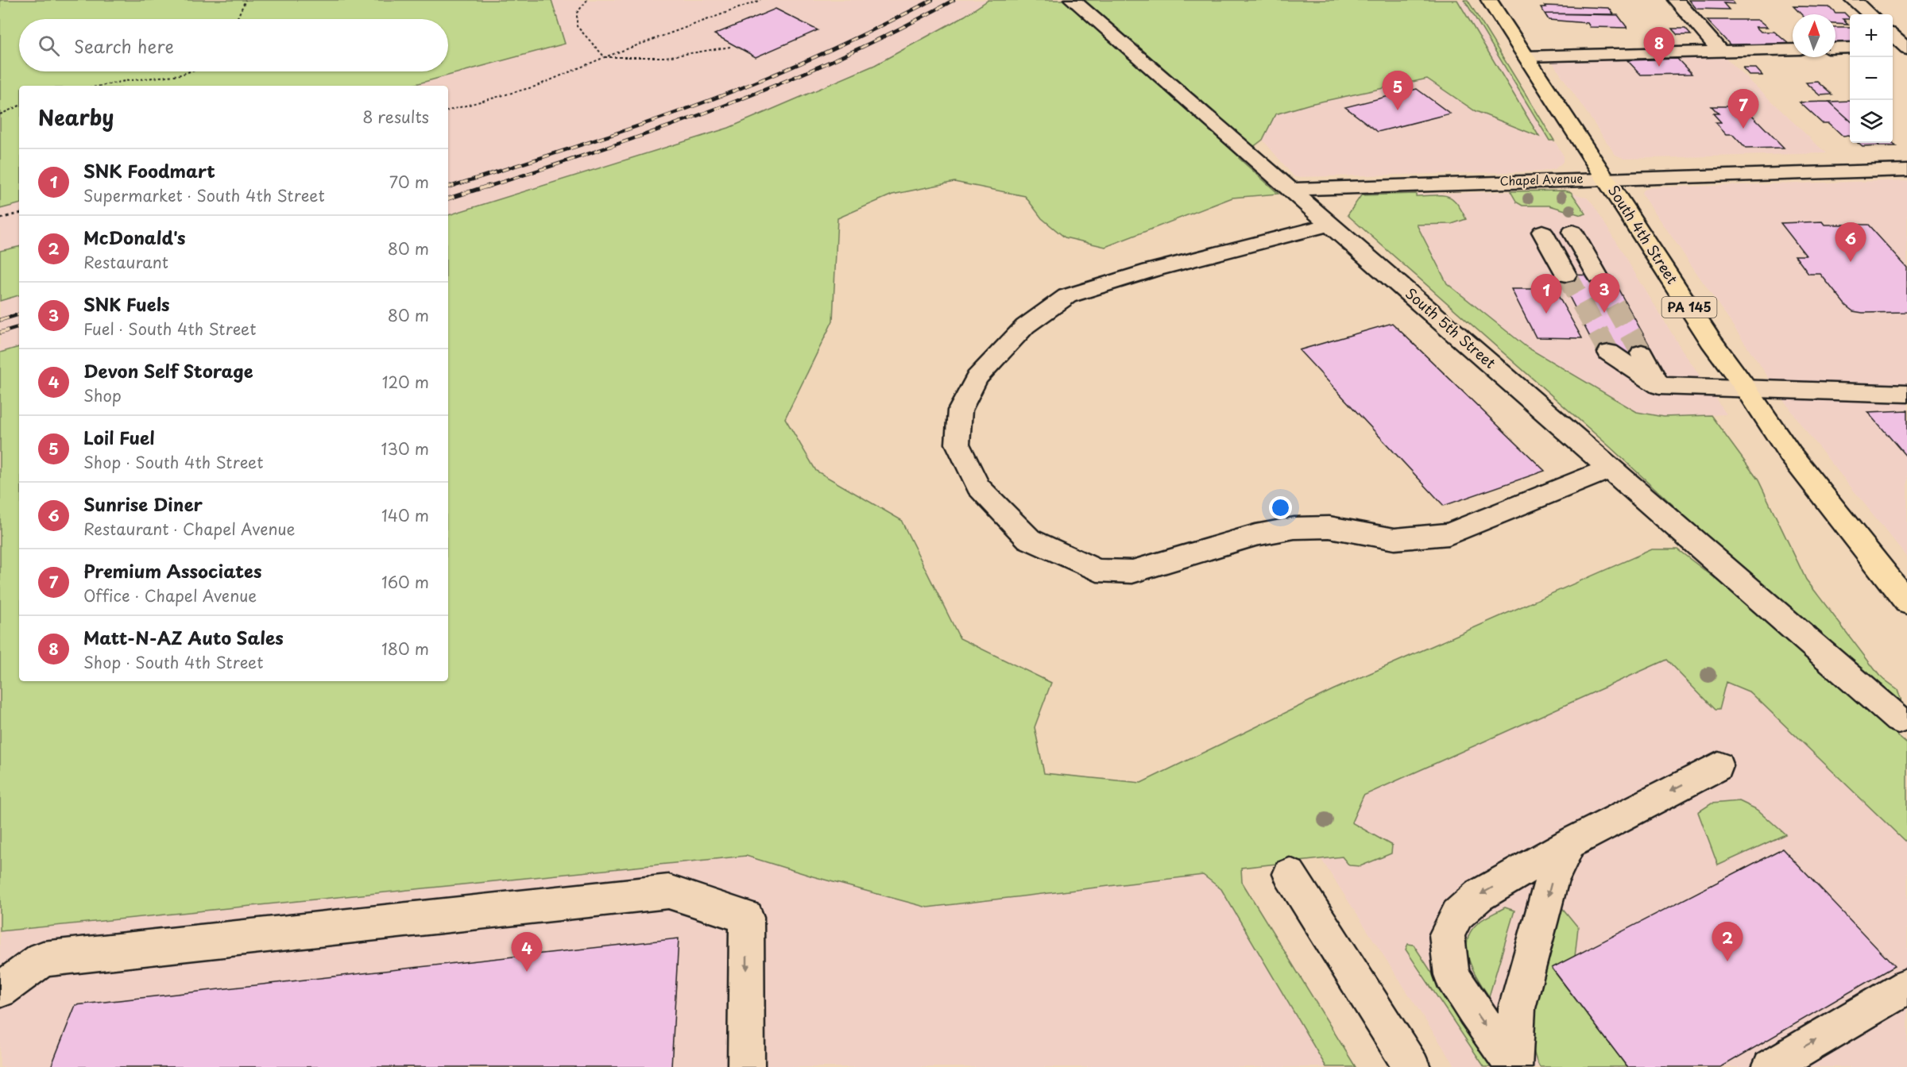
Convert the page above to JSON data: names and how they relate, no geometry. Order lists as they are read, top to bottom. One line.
{"streets":{"main road":["South 4th Street","PA 145"],"street":["Chapel Avenue","South 5th Street"]},"crossings":[["Chapel Avenue","South 4th Street"],["Chapel Avenue","South 5th Street"]],"north":"top","page":{"map_buttons":["+","−"],"search":"Search here","pins":["8","5","7","6","3","1","2","4"],"heading":["Nearby","8 results"],"list":[{"mark":"1","name":"SNK Foodmart","note":"Supermarket · South 4th Street","value":"70 m"},{"mark":"2","name":"McDonald's","note":"Restaurant","value":"80 m"},{"mark":"3","name":"SNK Fuels","note":"Fuel · South 4th Street","value":"80 m"},{"mark":"4","name":"Devon Self Storage","note":"Shop","value":"120 m"},{"mark":"5","name":"Loil Fuel","note":"Shop · South 4th Street","value":"130 m"},{"mark":"6","name":"Sunrise Diner","note":"Restaurant · Chapel Avenue","value":"140 m"},{"mark":"7","name":"Premium Associates","note":"Office · Chapel Avenue","value":"160 m"},{"mark":"8","name":"Matt-N-AZ Auto Sales","note":"Shop · South 4th Street","value":"180 m"}]}}
